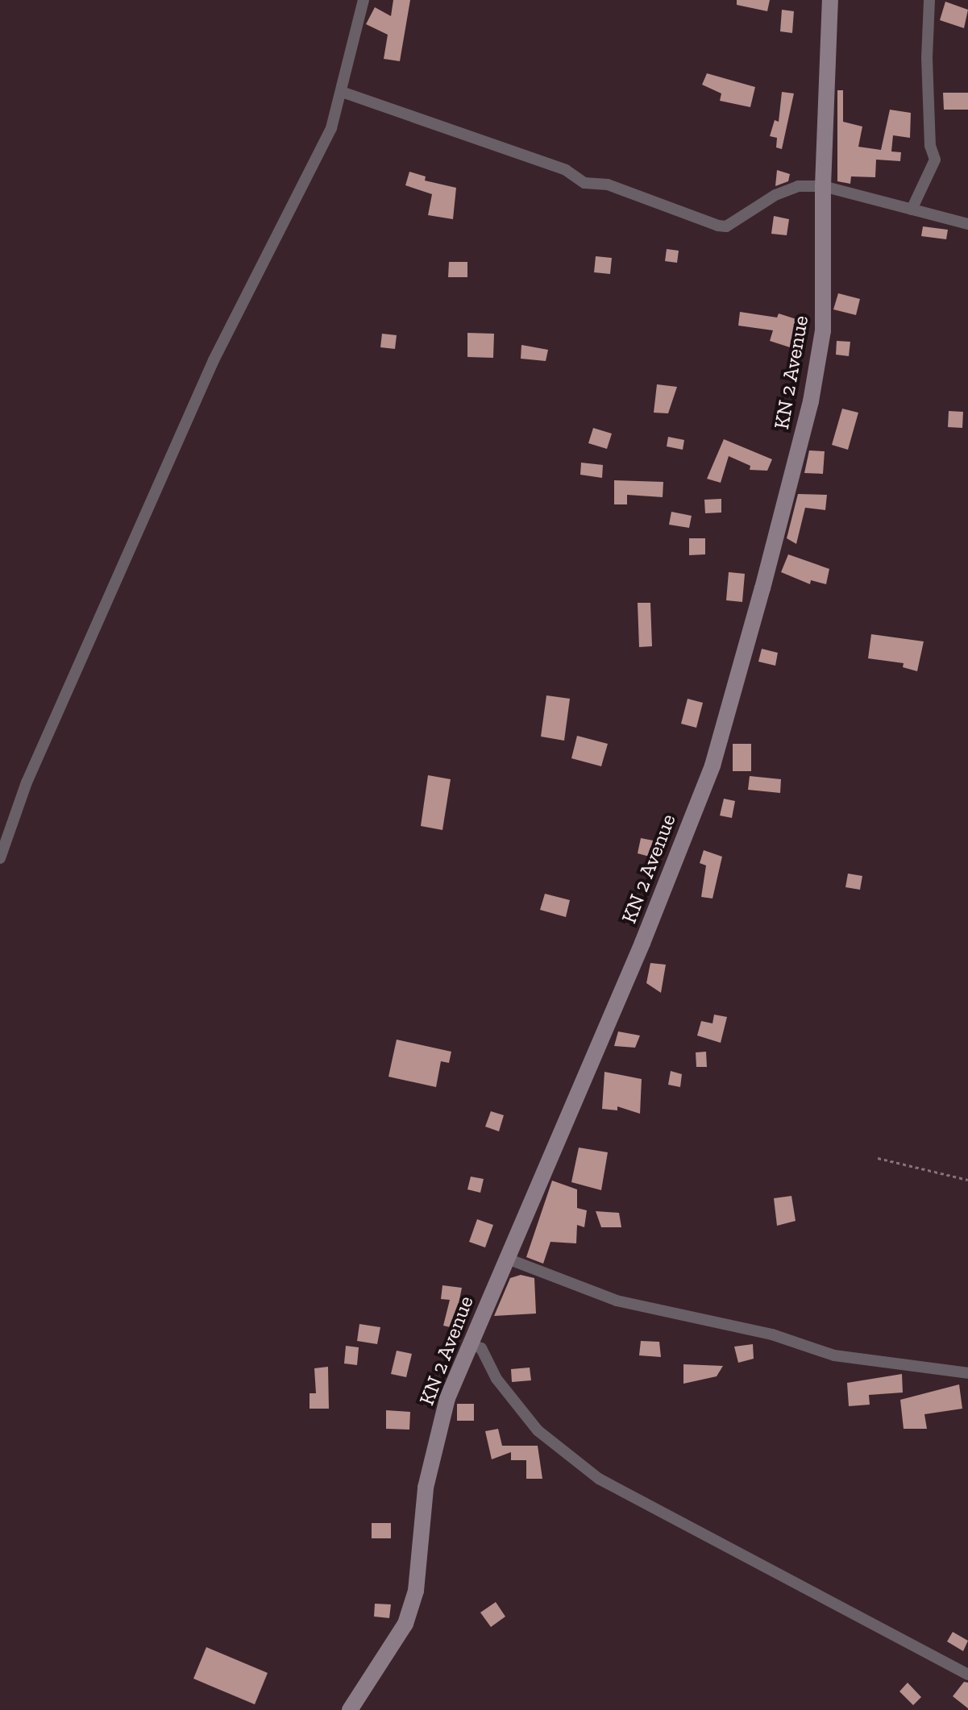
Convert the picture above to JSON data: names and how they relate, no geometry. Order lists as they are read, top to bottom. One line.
{"streets":{"main road":["KN 2 Avenue"]}}
